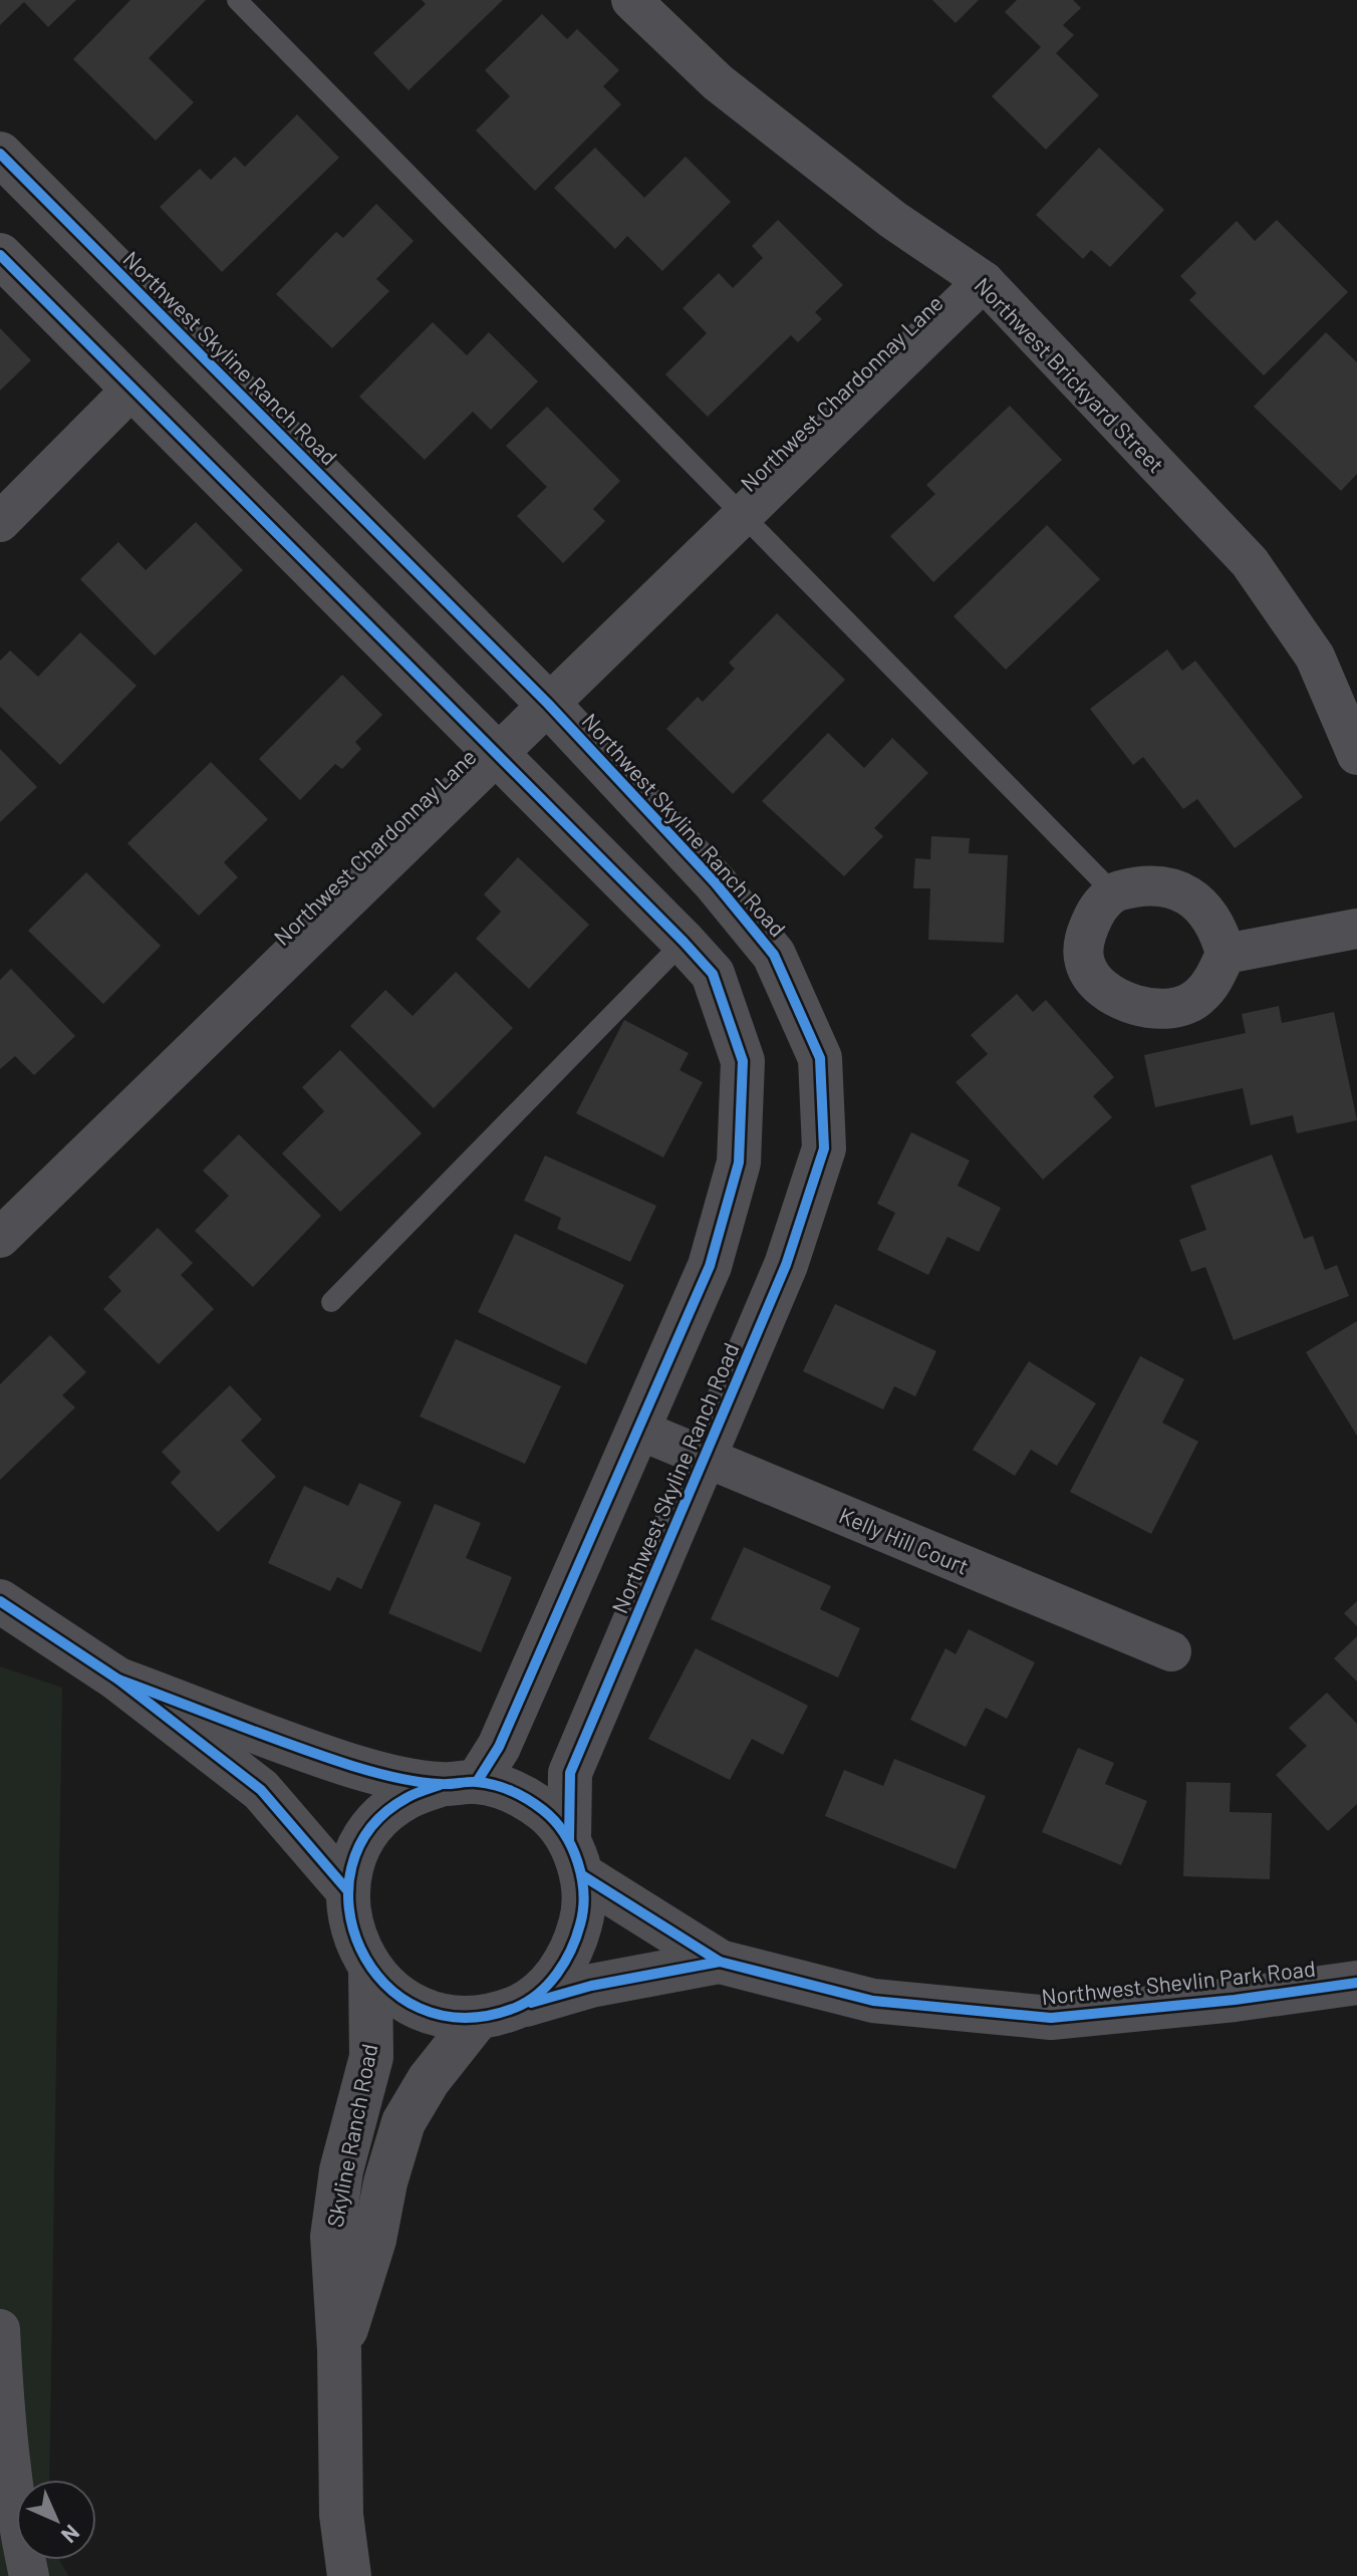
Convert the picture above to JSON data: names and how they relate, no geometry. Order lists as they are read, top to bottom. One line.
{"streets":{"street":["Northwest Skyline Ranch Road","Northwest Brickyard Street","Northwest Chardonnay Lane","Kelly Hill Court","Northwest Shevlin Park Road","Skyline Ranch Road"]},"crossings":[["Northwest Skyline Ranch Road","Northwest Chardonnay Lane"],["Northwest Skyline Ranch Road","Kelly Hill Court"],["Northwest Skyline Ranch Road","Northwest Shevlin Park Road"],["Northwest Skyline Ranch Road","Skyline Ranch Road"],["Northwest Brickyard Street","Northwest Chardonnay Lane"],["Northwest Shevlin Park Road","Skyline Ranch Road"]],"north":"bottom right"}
